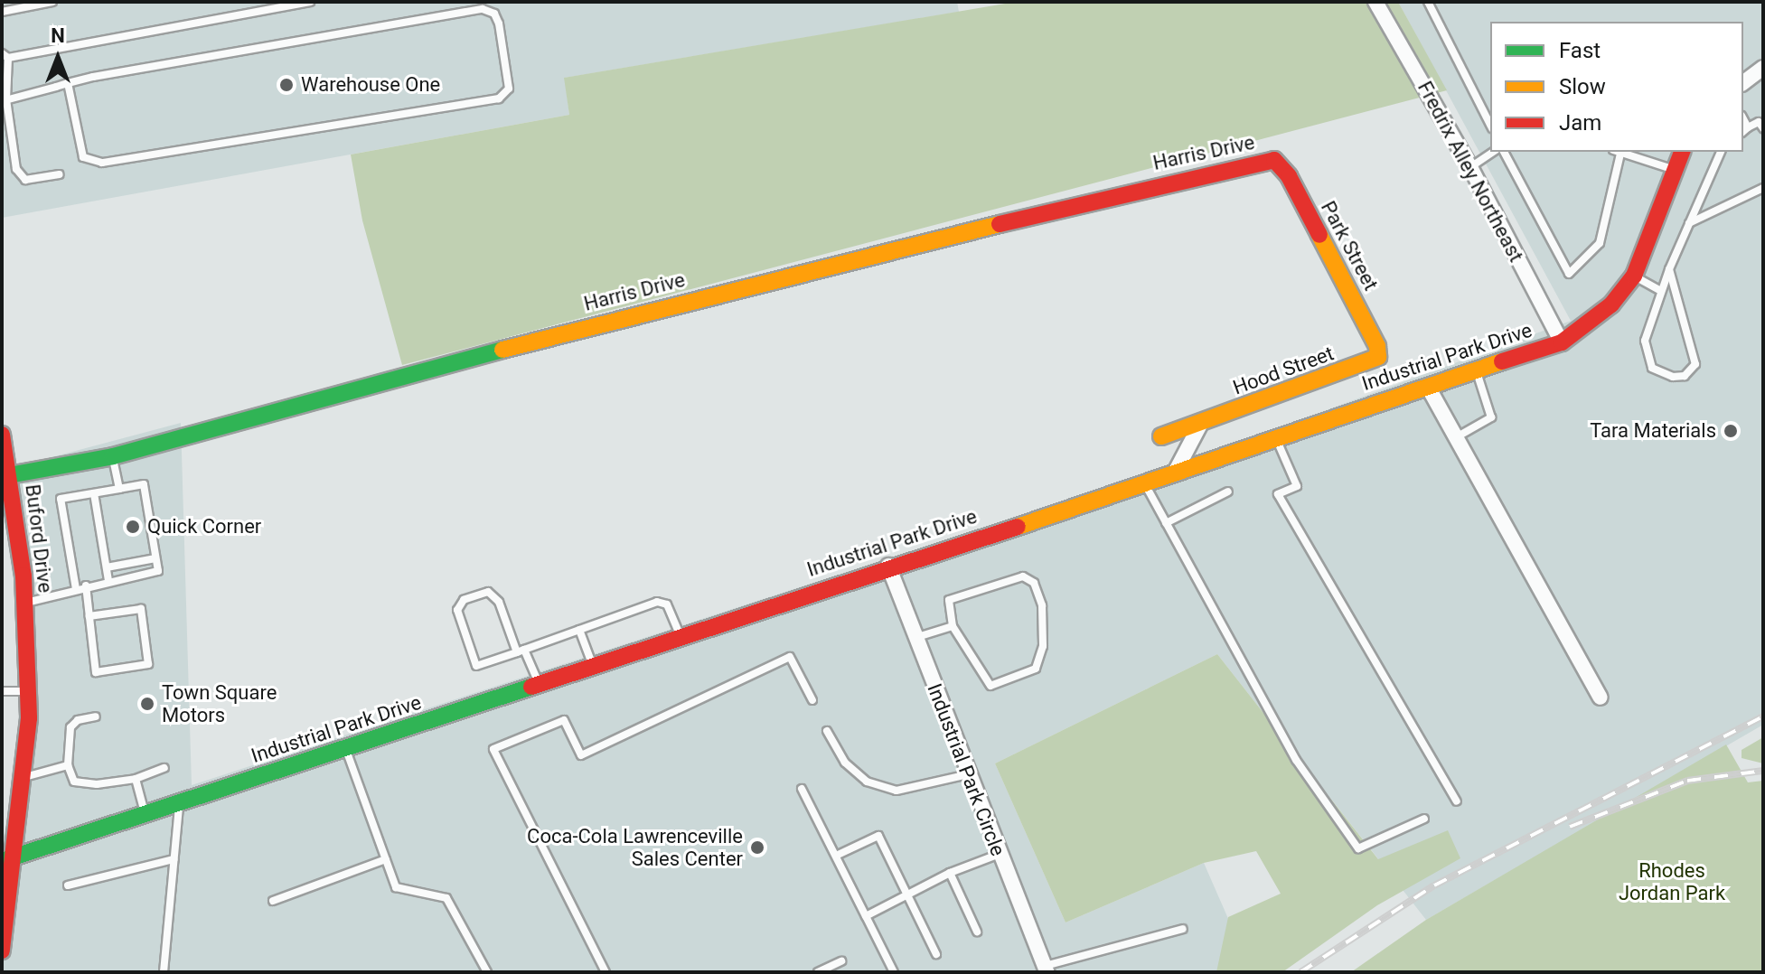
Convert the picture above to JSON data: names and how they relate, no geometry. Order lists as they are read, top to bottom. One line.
{"streets":{"main road":["Harris Drive","Park Street","Industrial Park Drive","Hood Street","Buford Drive"],"street":["Fredrix Alley Northeast","Industrial Park Circle"]},"crossings":[["Harris Drive","Park Street"],["Harris Drive","Buford Drive"],["Fredrix Alley Northeast","Industrial Park Drive"],["Park Street","Hood Street"],["Industrial Park Drive","Buford Drive"],["Industrial Park Drive","Industrial Park Circle"]],"parks":["Rhodes Jordan Park"],"places":["Warehouse One","Tara Materials","Quick Corner","Town Square Motors","Coca-Cola Lawrenceville Sales Center"],"legend":["Fast","Slow","Jam"],"north":"top"}
